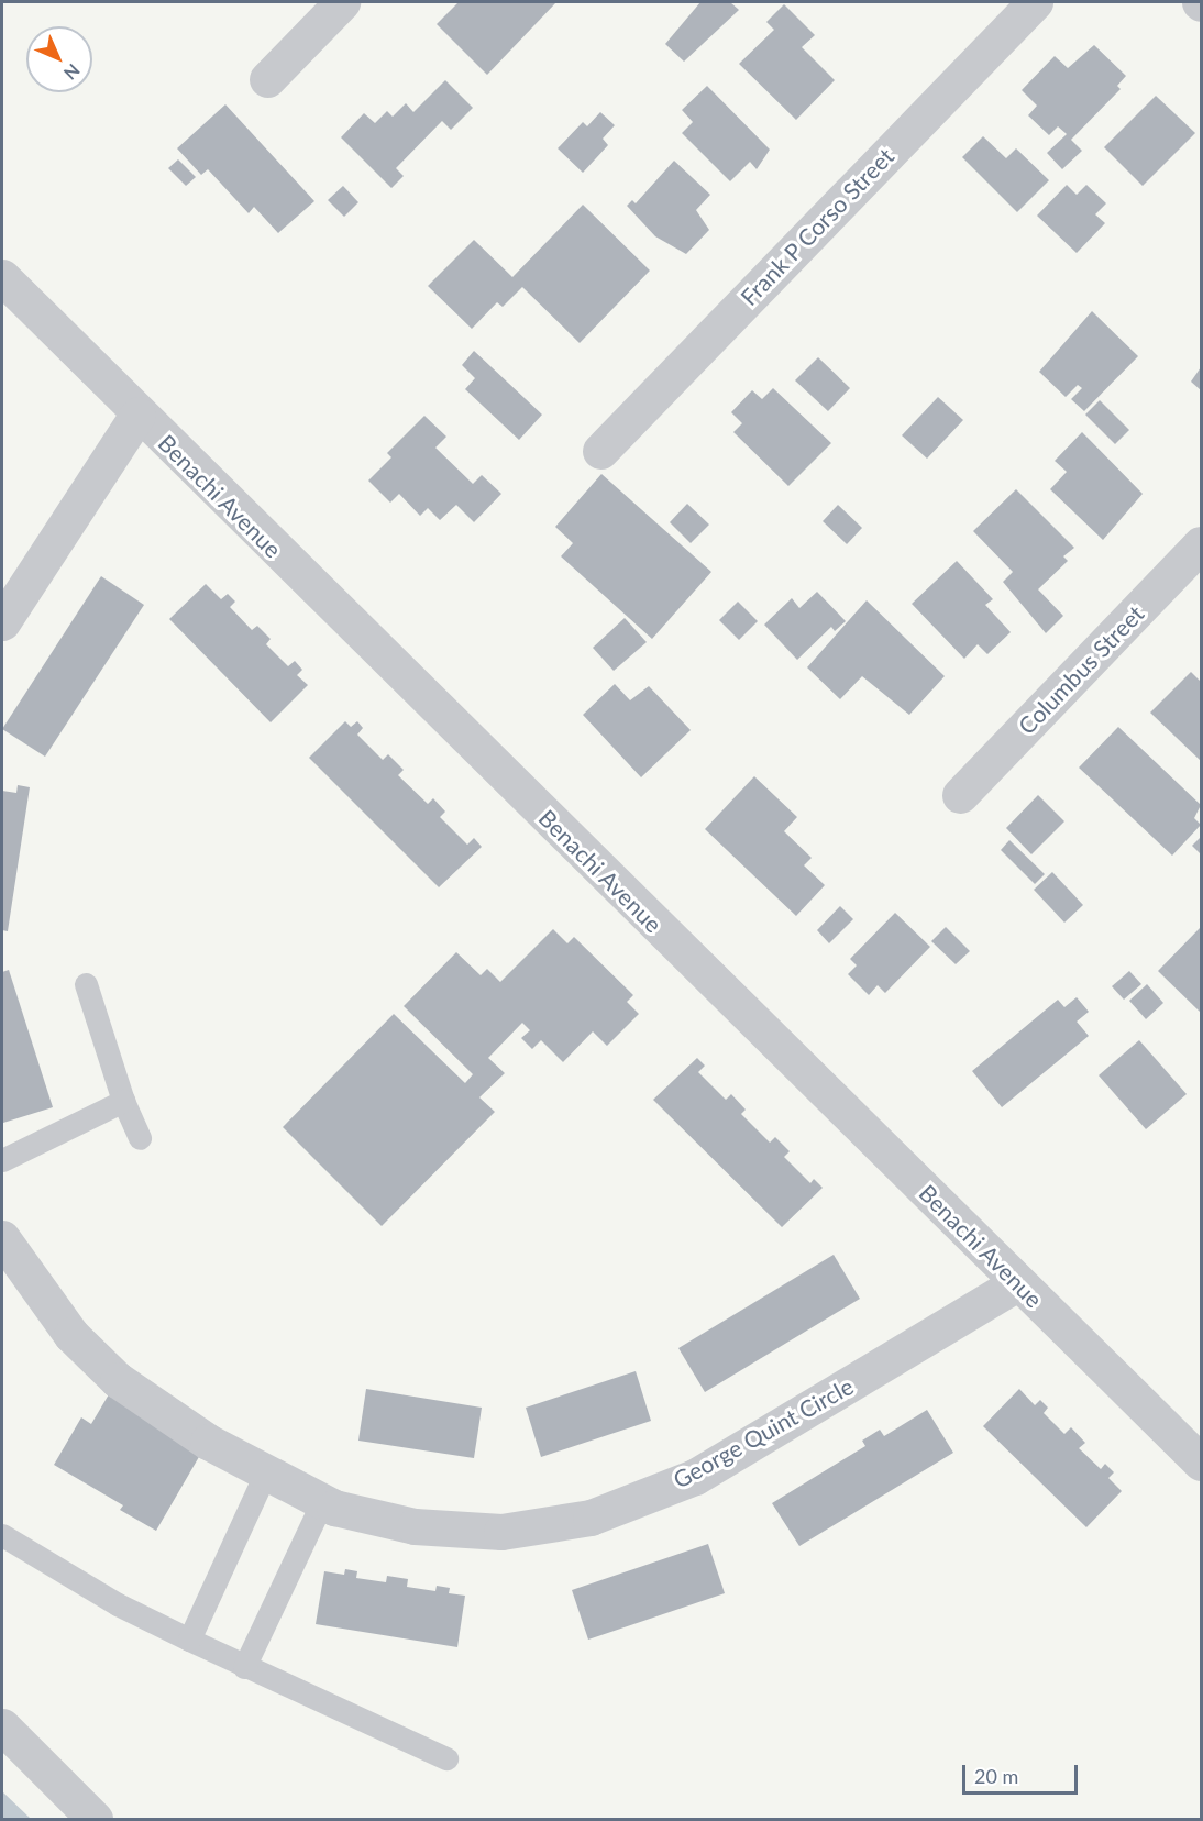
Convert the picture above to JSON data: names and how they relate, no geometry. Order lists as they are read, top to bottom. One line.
{"streets":{"street":["Frank P Corso Street","Benachi Avenue","Columbus Street","George Quint Circle"]},"crossings":[["Benachi Avenue","George Quint Circle"]],"scale_bar":"20 m","north":"bottom right"}
